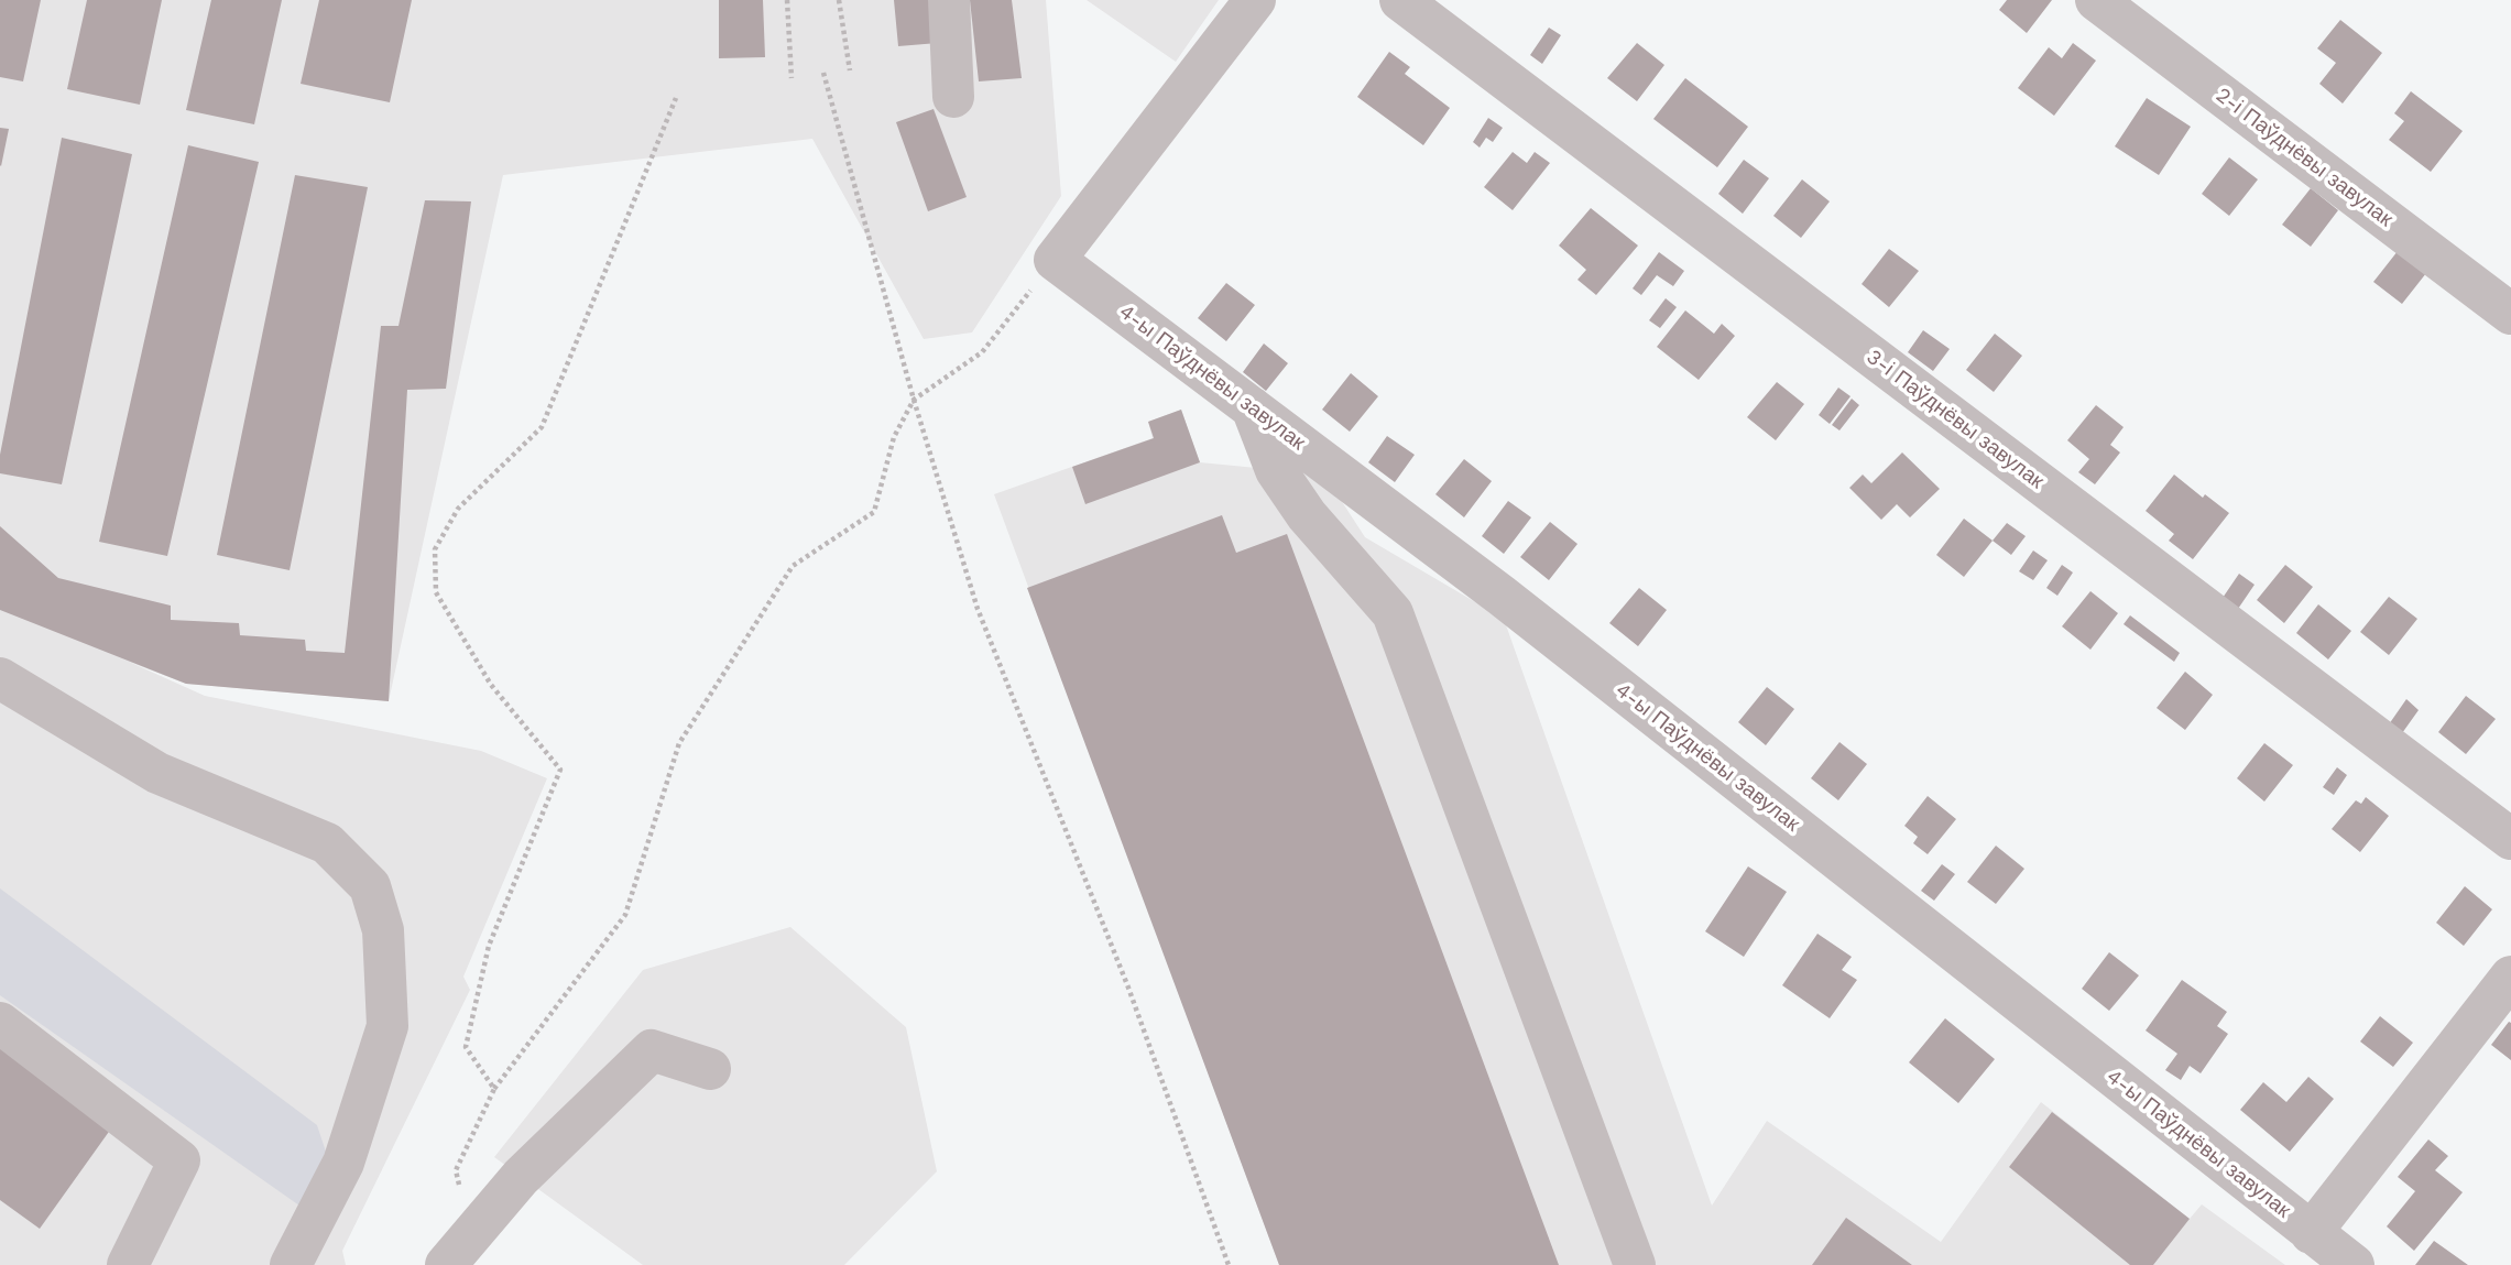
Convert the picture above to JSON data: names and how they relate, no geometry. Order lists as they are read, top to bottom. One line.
{"streets":{"street":["2-і Паўднёвы завулак","4-ы Паўднёвы завулак","3-і Паўднёвы завулак"]}}
